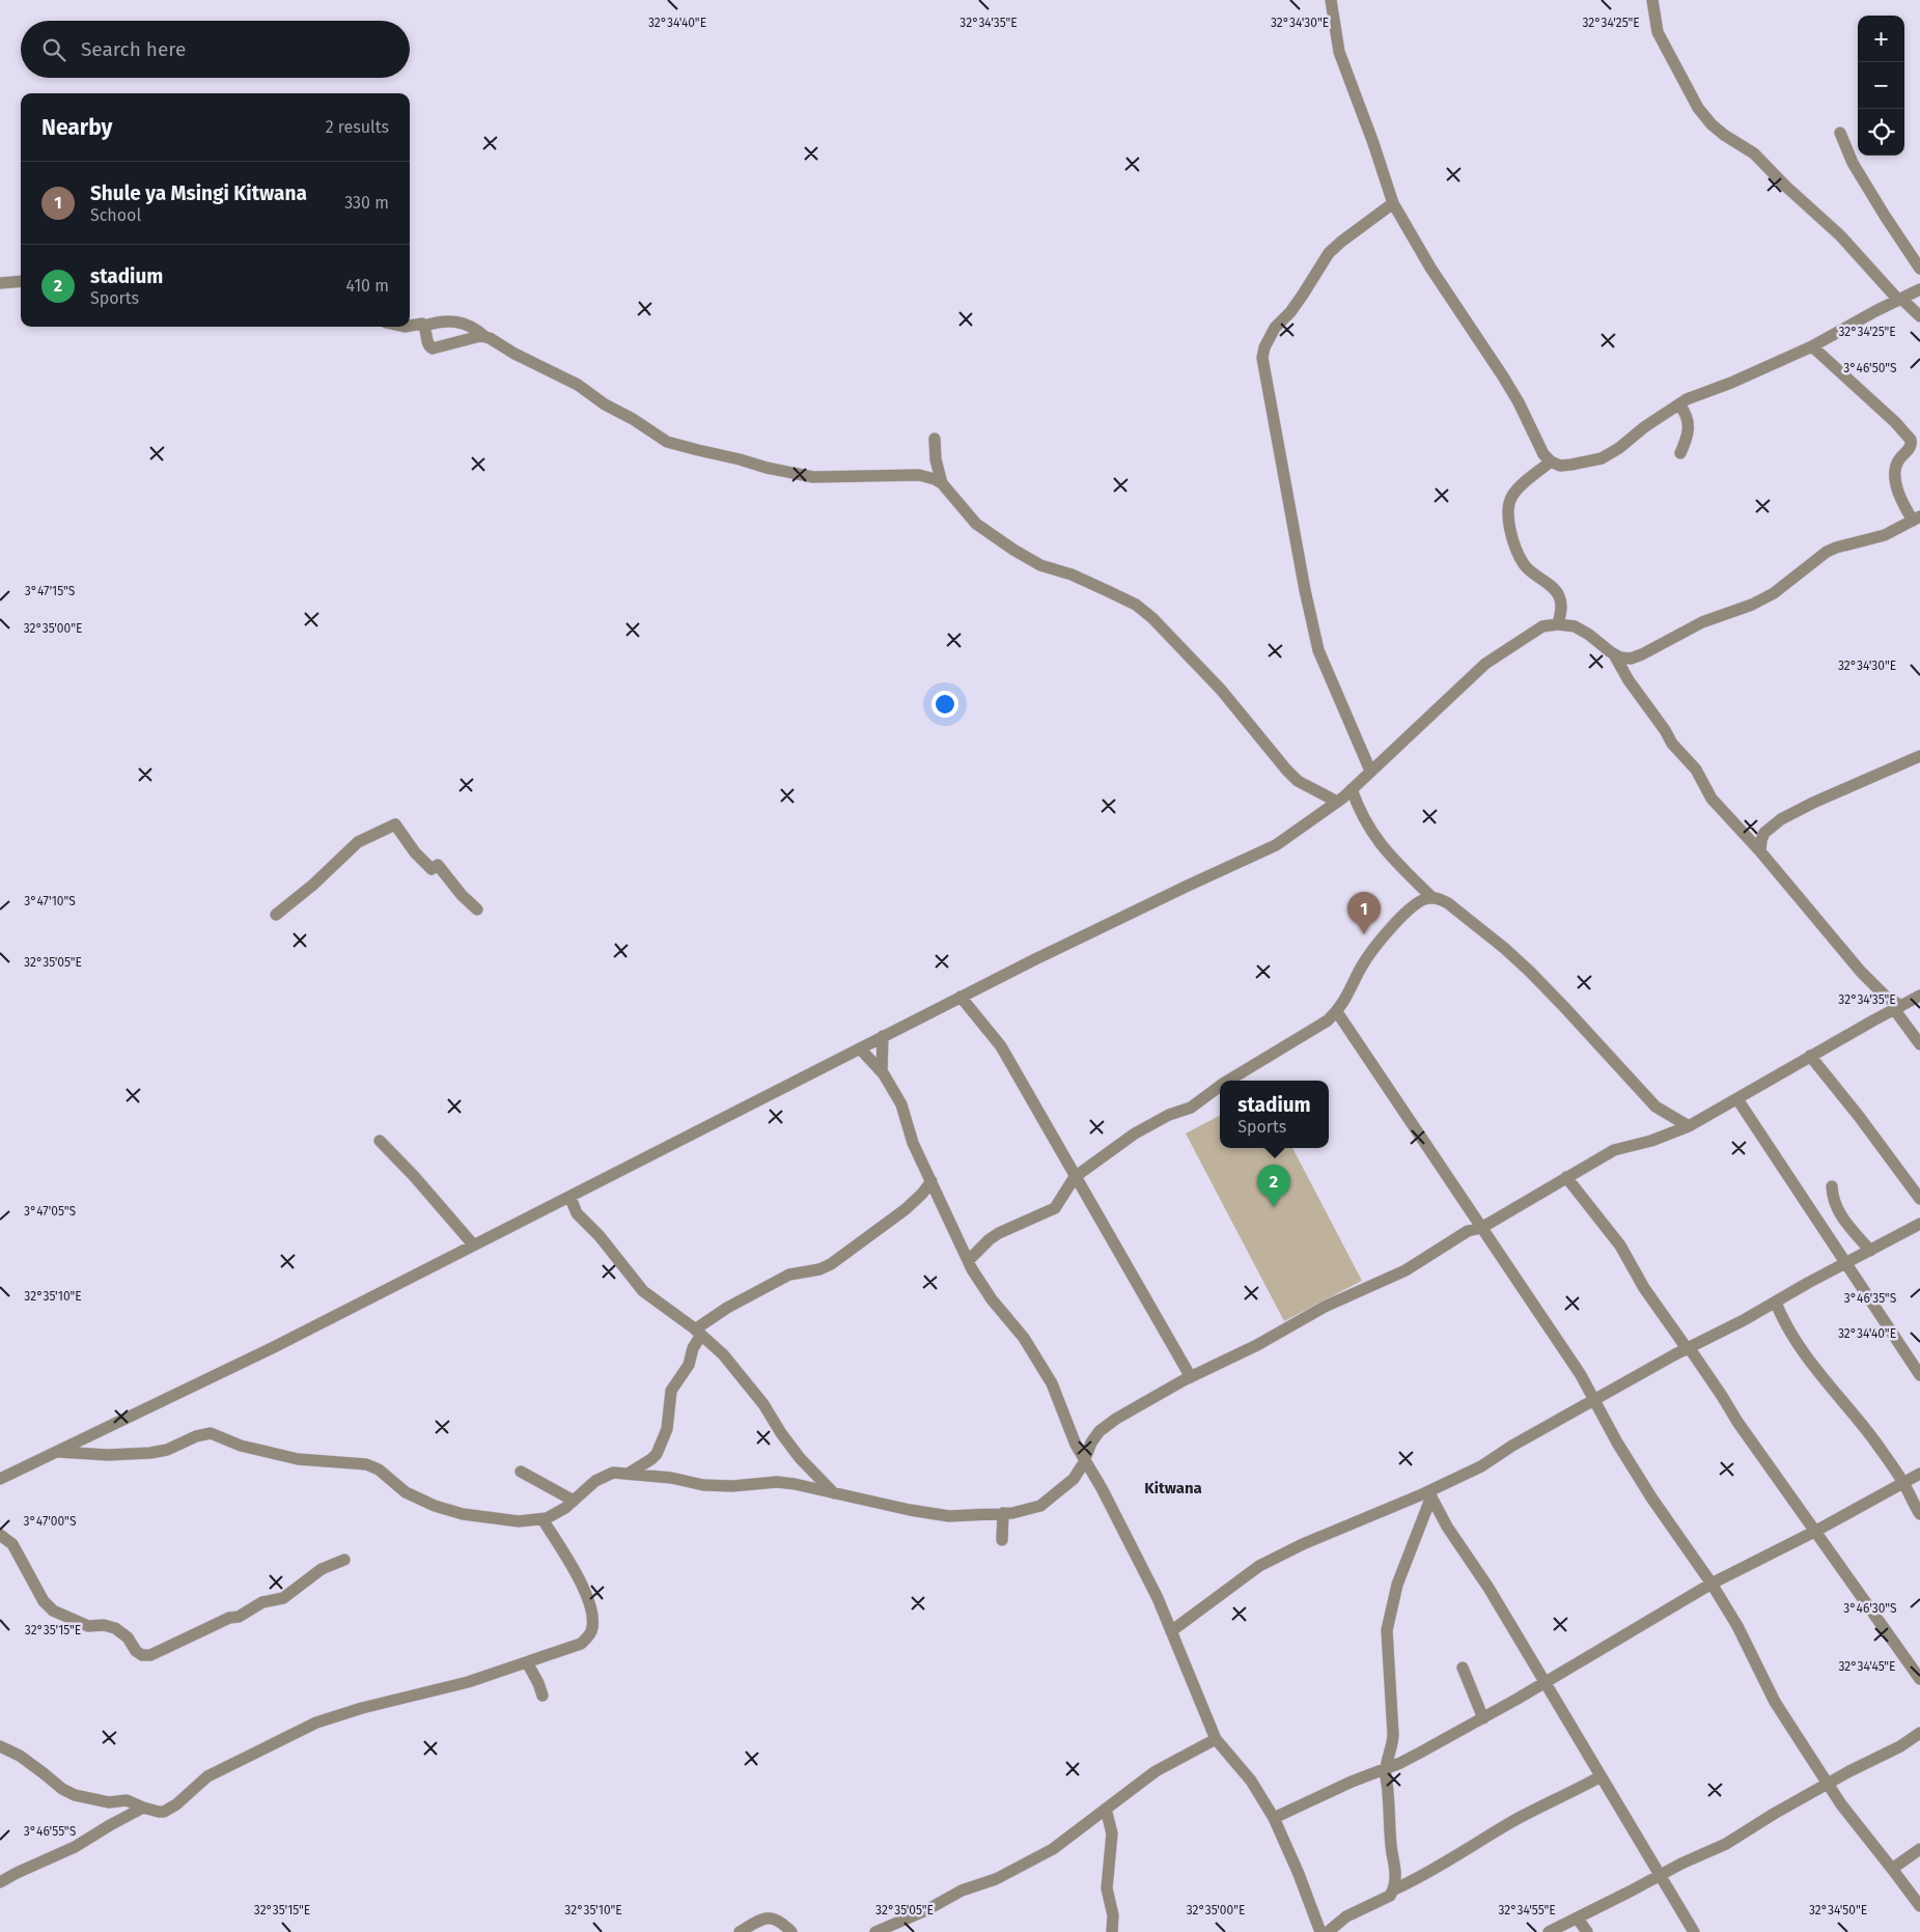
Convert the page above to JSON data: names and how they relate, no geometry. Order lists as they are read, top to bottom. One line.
{"districts":["Kitwana"],"page":{"map_buttons":["+","−"],"search":"Search here","heading":["Nearby","2 results"],"list":[{"mark":"1","name":"Shule ya Msingi Kitwana","note":"School","value":"330 m"},{"mark":"2","name":"stadium","note":"Sports","value":"410 m"}],"pins":["1","2"],"popup":["stadium","Sports"]},"coordinates":["32°34'40\"E","32°34'35\"E","32°34'30\"E","32°34'25\"E","3°46'50\"S","3°47'15\"S","32°35'00\"E","3°47'10\"S","32°35'05\"E","3°47'05\"S","32°35'10\"E","3°46'35\"S","3°47'00\"S","3°46'30\"S","32°35'15\"E","32°34'45\"E","3°46'55\"S","32°34'55\"E","32°34'50\"E"]}
